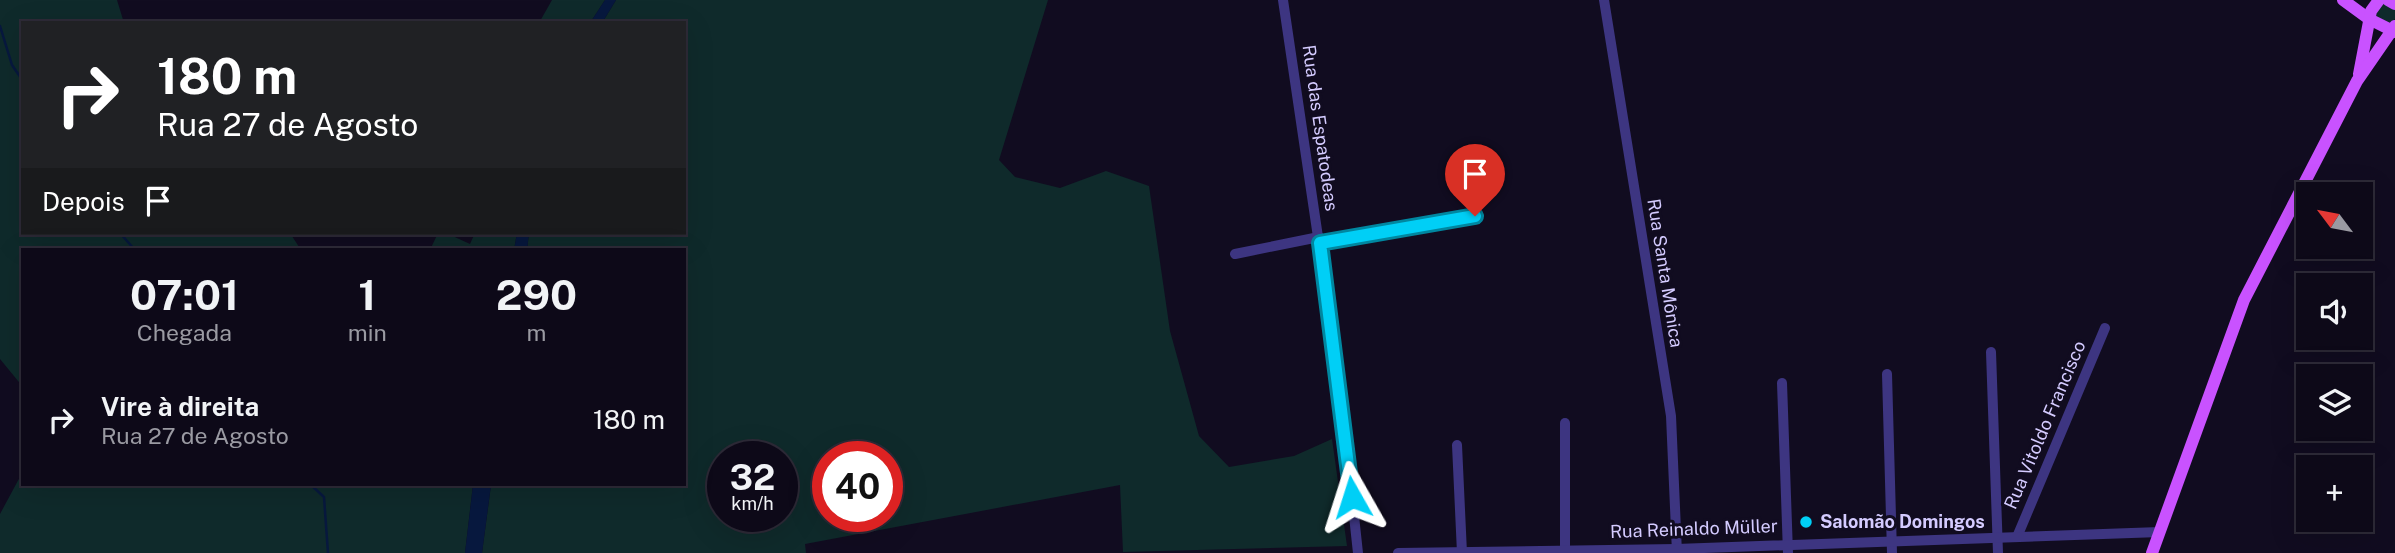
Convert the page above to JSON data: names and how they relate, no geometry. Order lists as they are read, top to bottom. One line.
{"streets":{"street":["Rua das Espatodeas","Rua Santa Mônica","Rua Vitoldo Francisco","Rua Reinaldo Müller"]},"crossings":[["Rua Santa Mônica","Rua Reinaldo Müller"],["Rua Vitoldo Francisco","Rua Reinaldo Müller"]],"places":["Salomão Domingos"],"north":"top left","page":{"turn":["180 m","Rua 27 de Agosto"],"then":"Depois","map_buttons":"+","eta":["07:01","Chegada","1","min","290","m"],"list":[{"name":"Vire à direita","note":"Rua 27 de Agosto","value":"180 m"}],"speed":"32 km/h","limit":"40"}}
